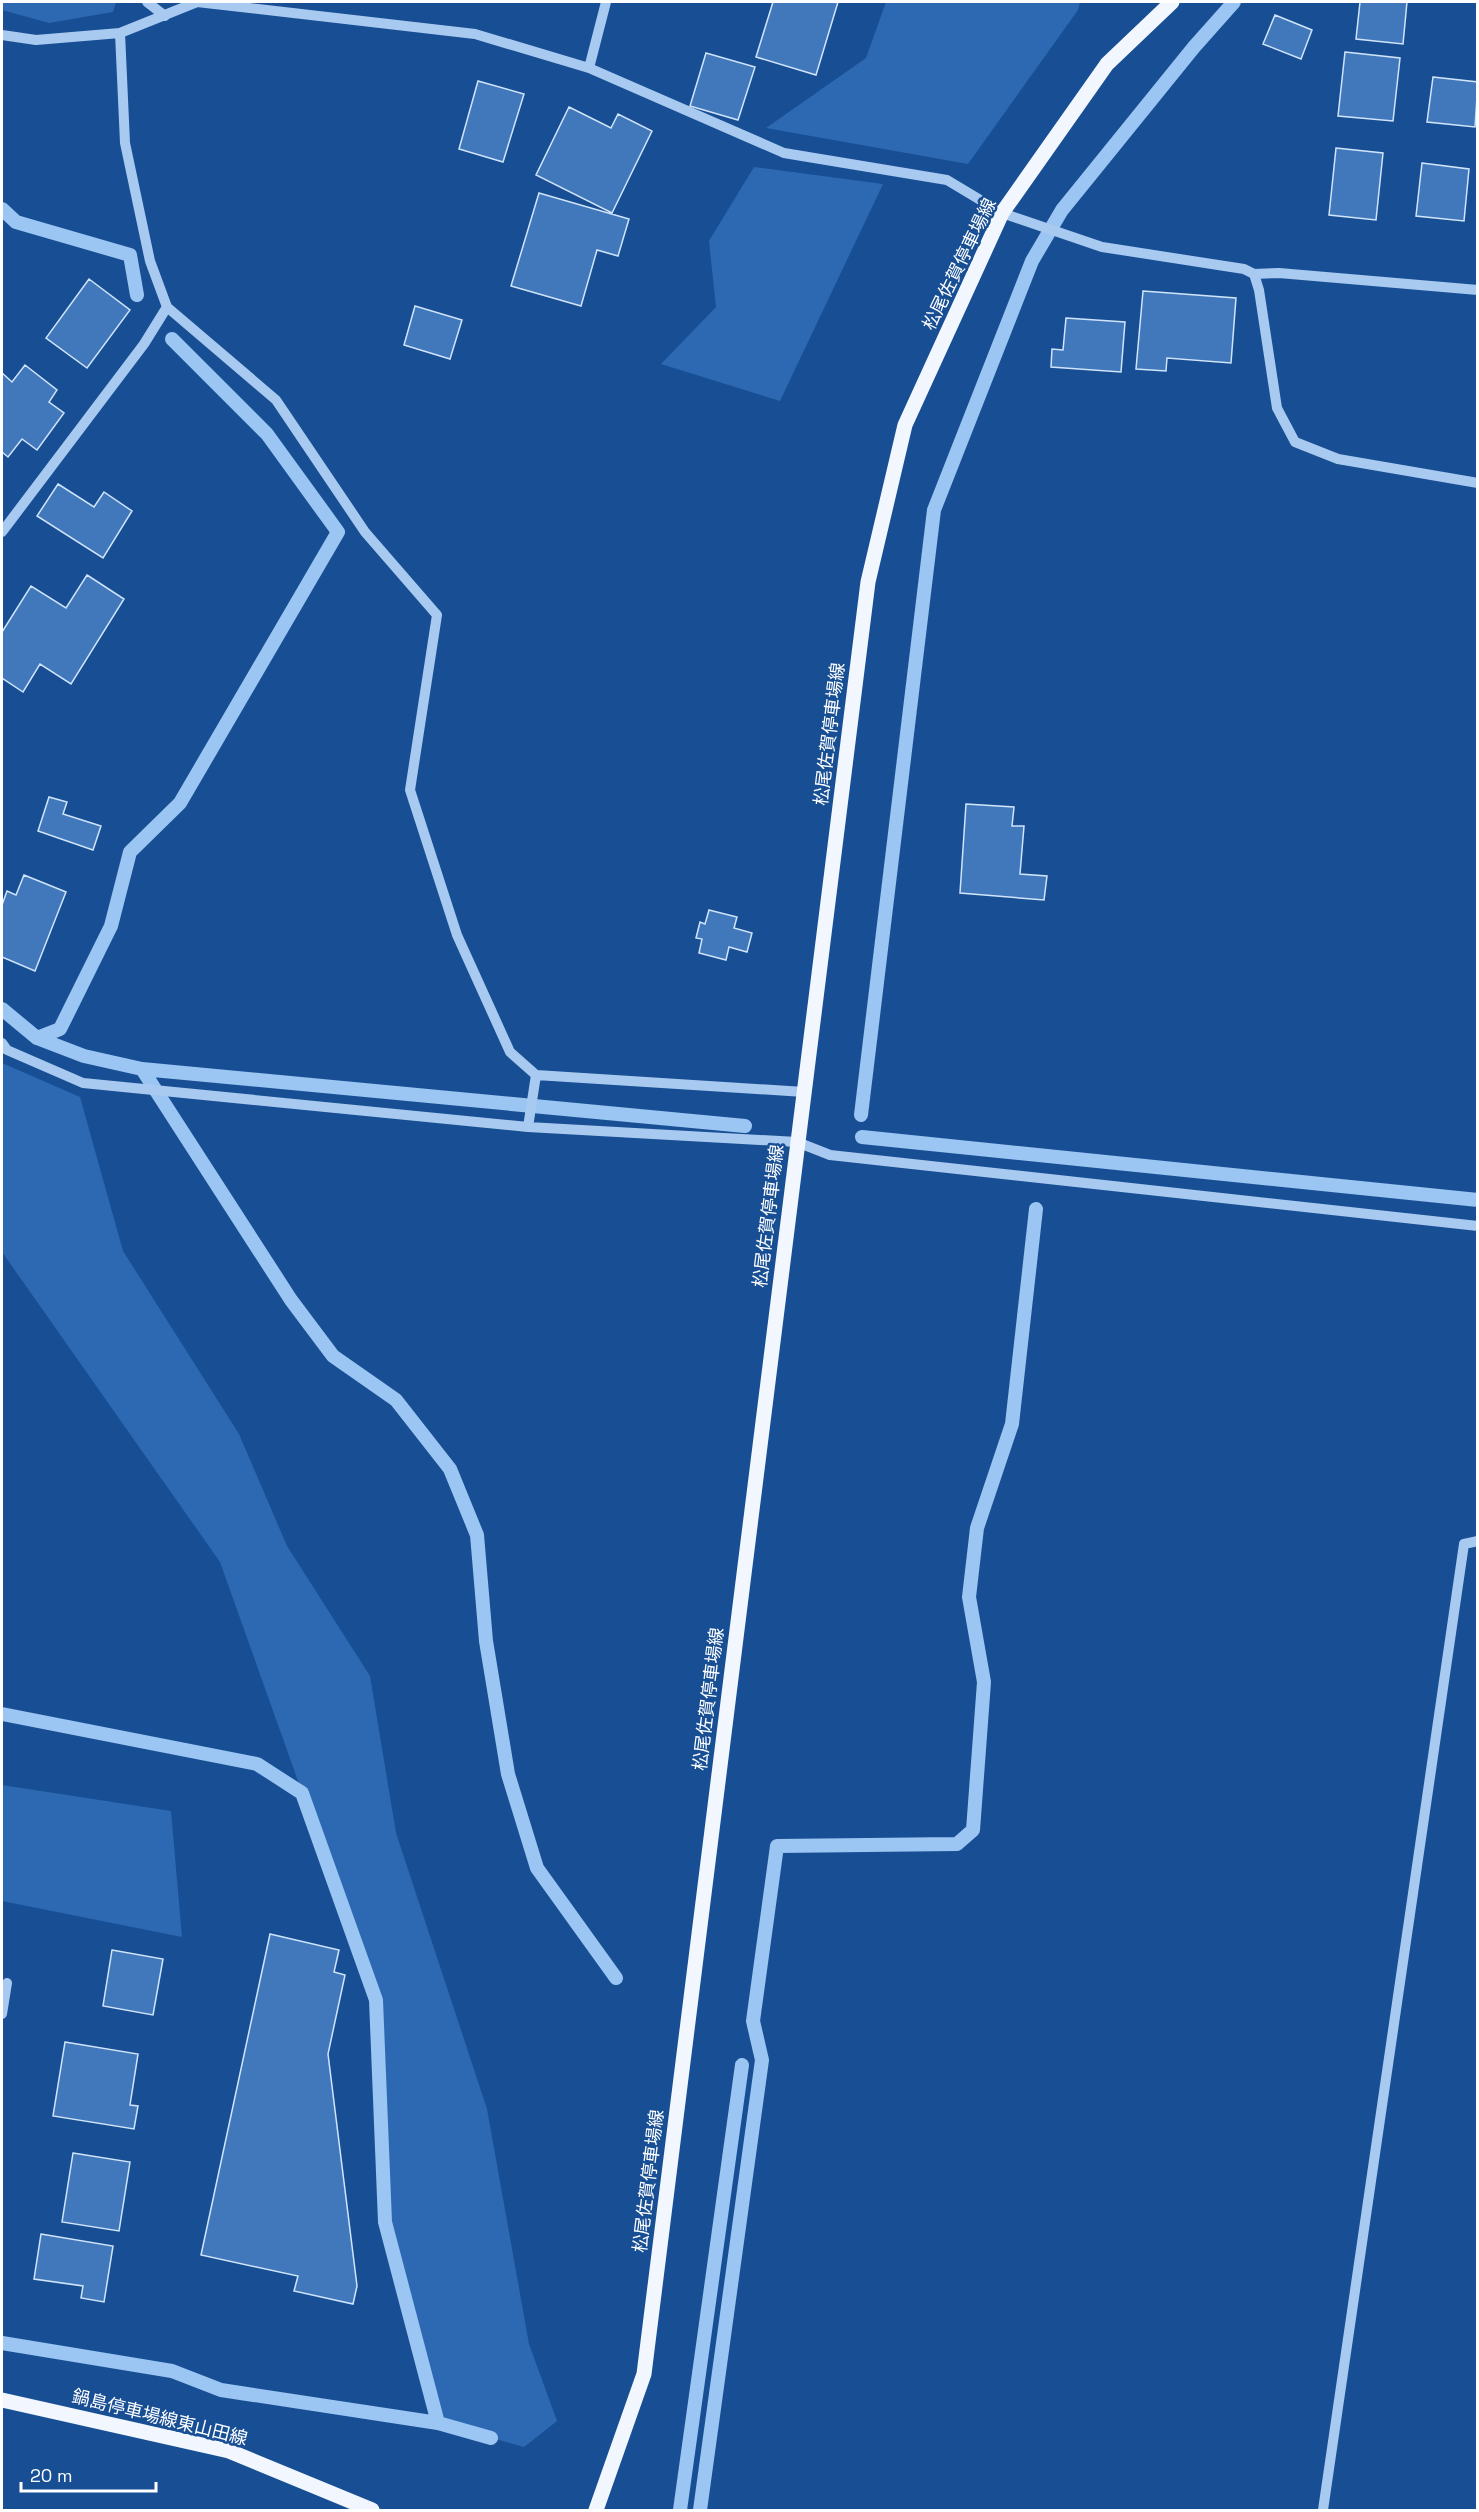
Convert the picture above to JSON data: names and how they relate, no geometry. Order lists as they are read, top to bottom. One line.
{"streets":{"main road":["松尾佐賀停車場線","鍋島停車場線東山田線"]},"scale_bar":"20 m"}
